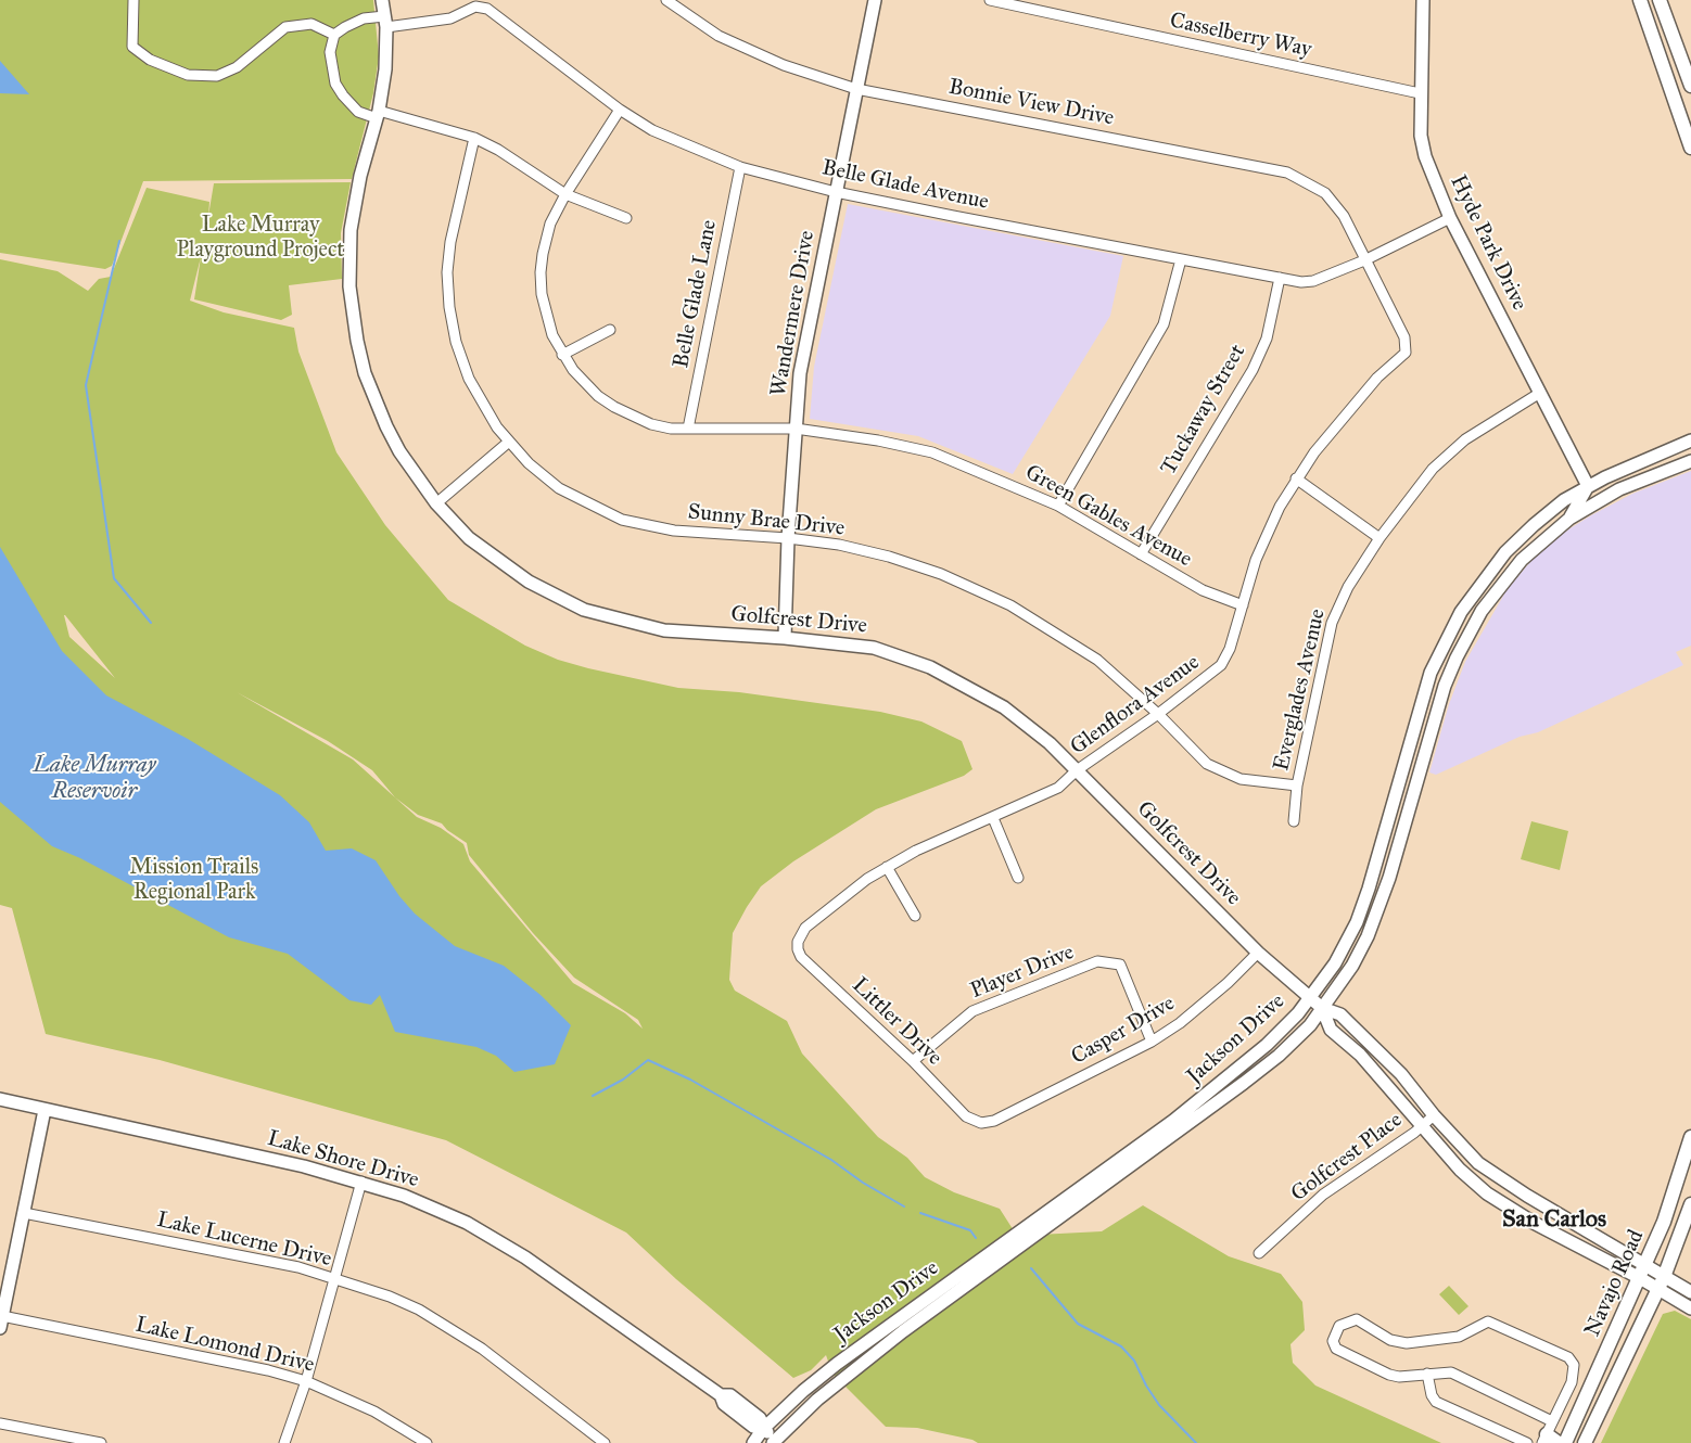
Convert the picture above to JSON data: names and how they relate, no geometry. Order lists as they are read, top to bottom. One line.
{"streets":{"main road":["Hyde Park Drive","Wandermere Drive","Golfcrest Drive","Jackson Drive","Lake Shore Drive","Navajo Road"],"street":["Casselberry Way","Bonnie View Drive","Belle Glade Avenue","Belle Glade Lane","Tuckaway Street","Green Gables Avenue","Sunny Brae Drive","Everglades Avenue","Glenflora Avenue","Player Drive","Littler Drive","Casper Drive","Golfcrest Place","Lake Lucerne Drive","Lake Lomond Drive"]},"crossings":[["Casselberry Way","Hyde Park Drive"],["Bonnie View Drive","Belle Glade Avenue"],["Bonnie View Drive","Wandermere Drive"],["Bonnie View Drive","Glenflora Avenue"],["Belle Glade Avenue","Hyde Park Drive"],["Belle Glade Avenue","Belle Glade Lane"],["Belle Glade Avenue","Wandermere Drive"],["Belle Glade Avenue","Tuckaway Street"],["Belle Glade Avenue","Green Gables Avenue"],["Belle Glade Avenue","Golfcrest Drive"],["Belle Glade Avenue","Glenflora Avenue"],["Hyde Park Drive","Everglades Avenue"],["Hyde Park Drive","Jackson Drive"],["Belle Glade Lane","Green Gables Avenue"],["Wandermere Drive","Green Gables Avenue"],["Wandermere Drive","Sunny Brae Drive"],["Wandermere Drive","Golfcrest Drive"],["Tuckaway Street","Green Gables Avenue"],["Green Gables Avenue","Glenflora Avenue"],["Sunny Brae Drive","Everglades Avenue"],["Sunny Brae Drive","Glenflora Avenue"],["Golfcrest Drive","Glenflora Avenue"],["Golfcrest Drive","Casper Drive"],["Golfcrest Drive","Jackson Drive"],["Golfcrest Drive","Golfcrest Place"],["Golfcrest Drive","Navajo Road"],["Glenflora Avenue","Littler Drive"],["Player Drive","Littler Drive"],["Player Drive","Casper Drive"],["Littler Drive","Casper Drive"],["Jackson Drive","Lake Shore Drive"]],"districts":["San Carlos"],"water":["Lake Murray Reservoir"],"parks":["Lake Murray Playground Project","Mission Trails Regional Park"]}
